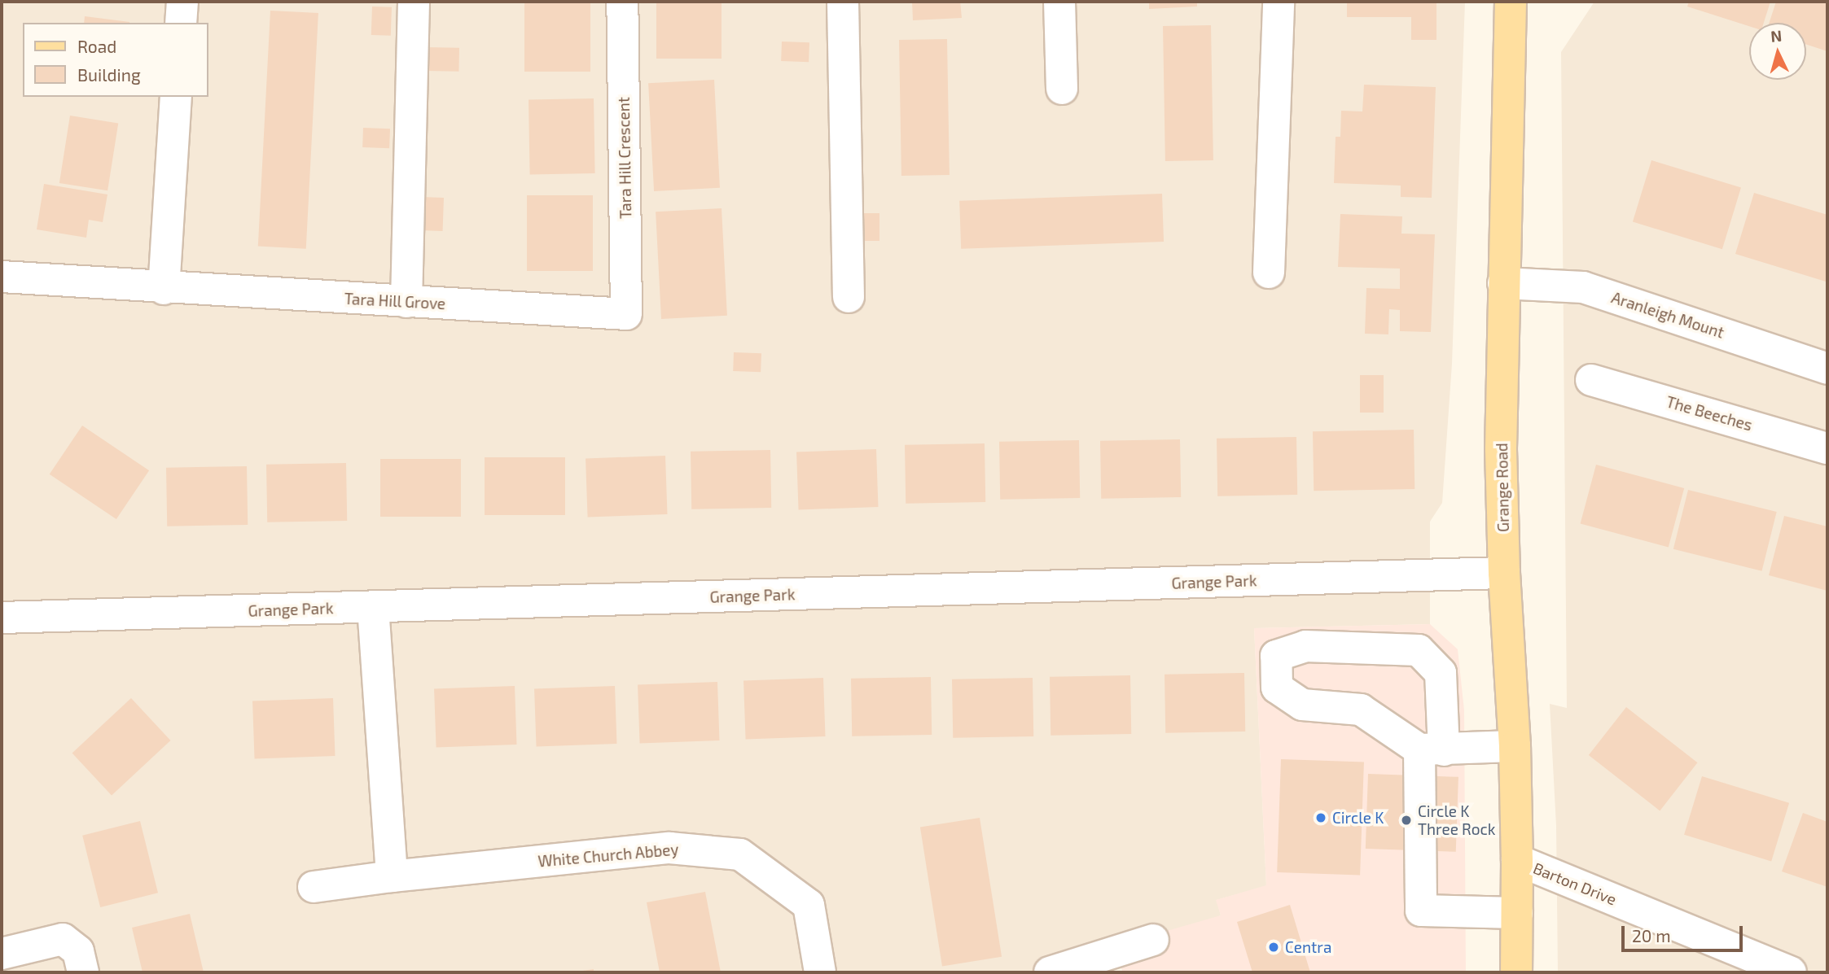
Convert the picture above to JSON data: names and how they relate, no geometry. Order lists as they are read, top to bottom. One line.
{"streets":{"main road":["Grange Road"],"street":["Tara Hill Crescent","Tara Hill Grove","Aranleigh Mount","The Beeches","Grange Park","White Church Abbey","Barton Drive"]},"crossings":[["Tara Hill Crescent","Tara Hill Grove"],["Aranleigh Mount","Grange Road"],["Grange Road","Grange Park"],["Grange Road","Barton Drive"]],"places":["Circle K","Circle K Three Rock","Centra"],"legend":["Road","Building"],"scale_bar":"20 m","north":"top"}
